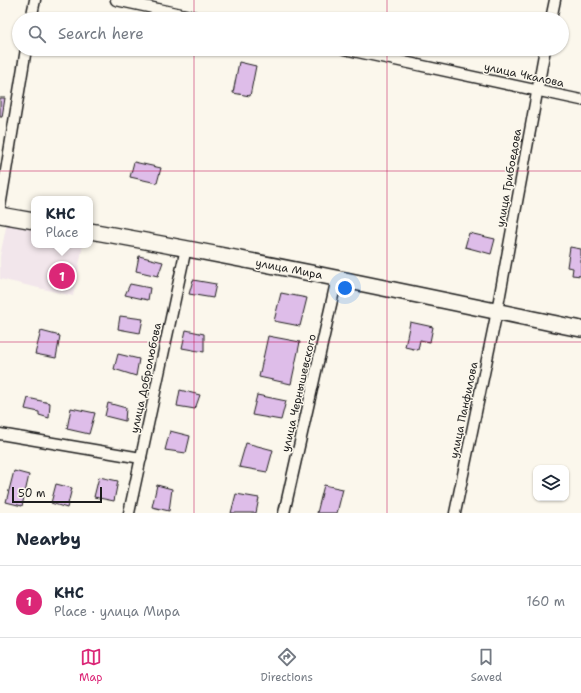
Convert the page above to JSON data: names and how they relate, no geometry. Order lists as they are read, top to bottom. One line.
{"streets":{"street":["улица Чкалова","улица Грибоедова","улица Мира","улица Добролюбова","улица Чернышевского","улица Панфилова"]},"crossings":[["улица Чкалова","улица Грибоедова"],["улица Грибоедова","улица Мира"],["улица Грибоедова","улица Панфилова"],["улица Мира","улица Добролюбова"],["улица Мира","улица Чернышевского"],["улица Мира","улица Панфилова"]],"scale_bar":"50 m","page":{"search":"Search here","popup":["КНС","Place"],"pins":"1","scale":"50 m","heading":"Nearby","list":[{"mark":"1","name":"КНС","note":"Place · улица Мира","value":"160 m"}],"nav":["Map","Directions","Saved"]}}
